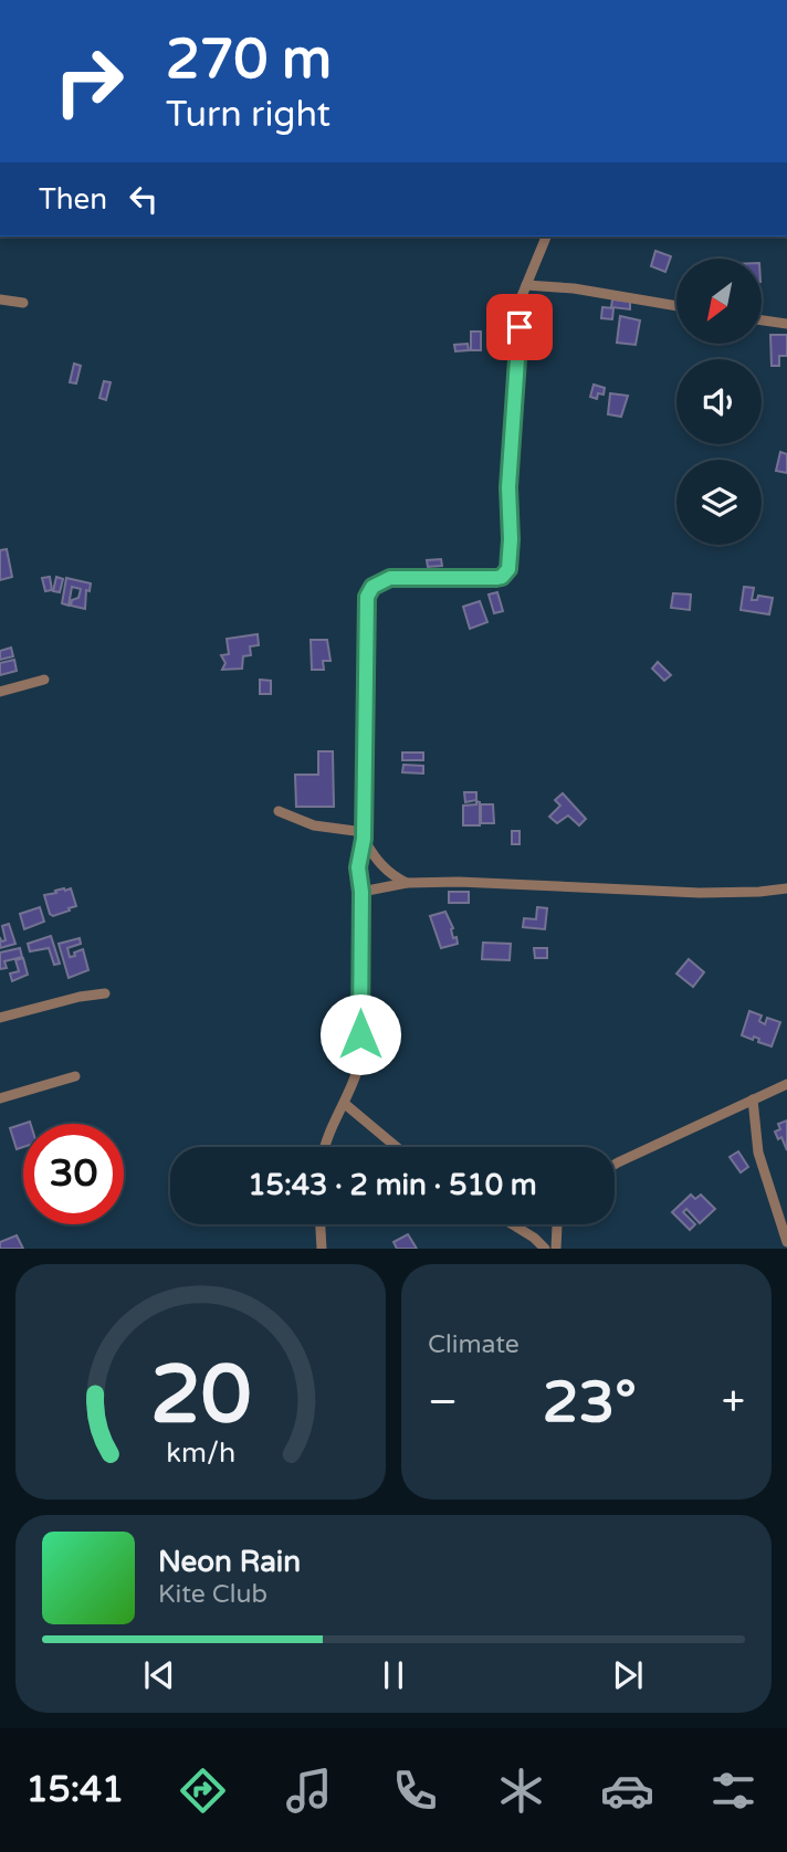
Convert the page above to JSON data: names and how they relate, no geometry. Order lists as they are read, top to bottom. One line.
{"north":"bottom left","page":{"turn":["270 m","Turn right"],"then":"Then","limit":"30","trip":"15:43 · 2 min · 510 m","tile":"Climate","heat":["−","23°","+"],"song":["Neon Rain","Kite Club"],"tabs":"15:41","gauge":["20","km/h"]}}
